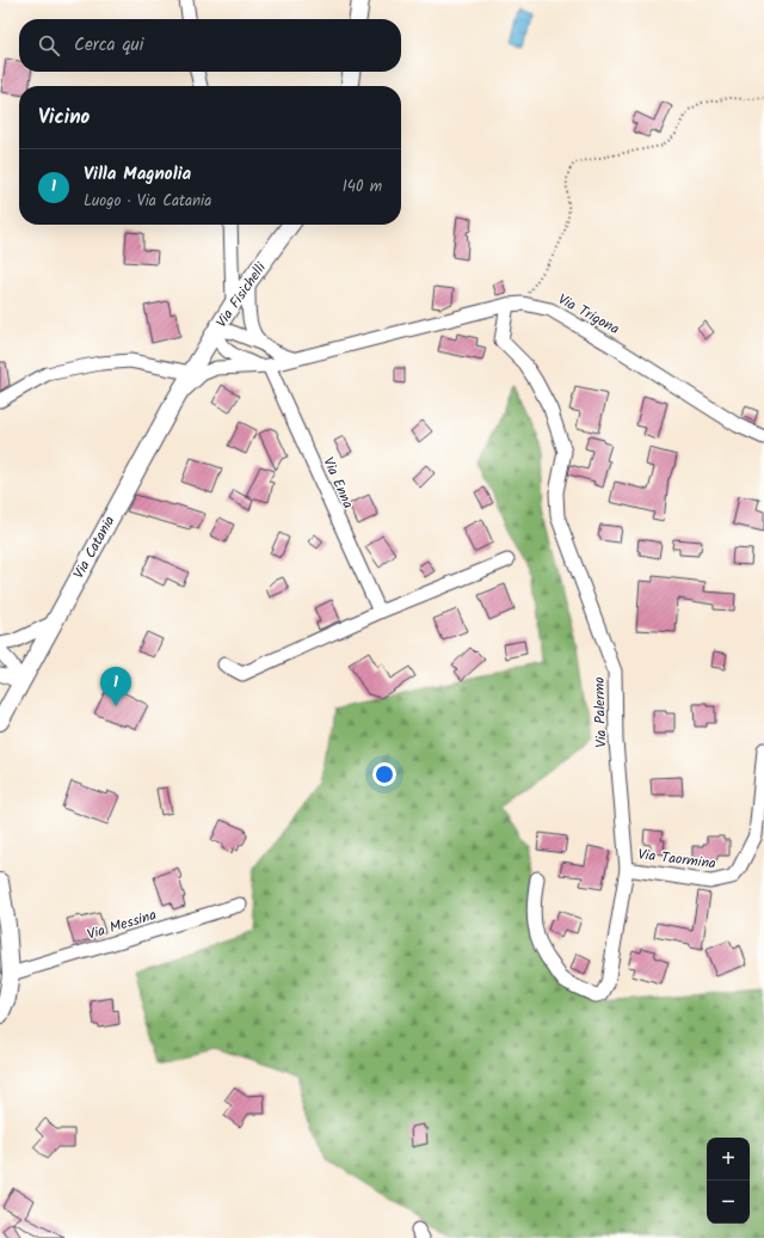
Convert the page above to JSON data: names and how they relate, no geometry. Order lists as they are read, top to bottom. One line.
{"streets":{"main road":["Via Fisichelli","Via Catania"],"street":["Via Trigona","Via Enna","Via Palermo","Via Taormina","Via Messina"]},"crossings":[["Via Fisichelli","Via Catania"],["Via Trigona","Via Enna"],["Via Trigona","Via Catania"],["Via Trigona","Via Palermo"],["Via Palermo","Via Taormina"]],"page":{"search":"Cerca qui","heading":"Vicino","list":[{"mark":"1","name":"Villa Magnolia","note":"Luogo · Via Catania","value":"140 m"}],"pins":"1","map_buttons":["+","−"]}}
